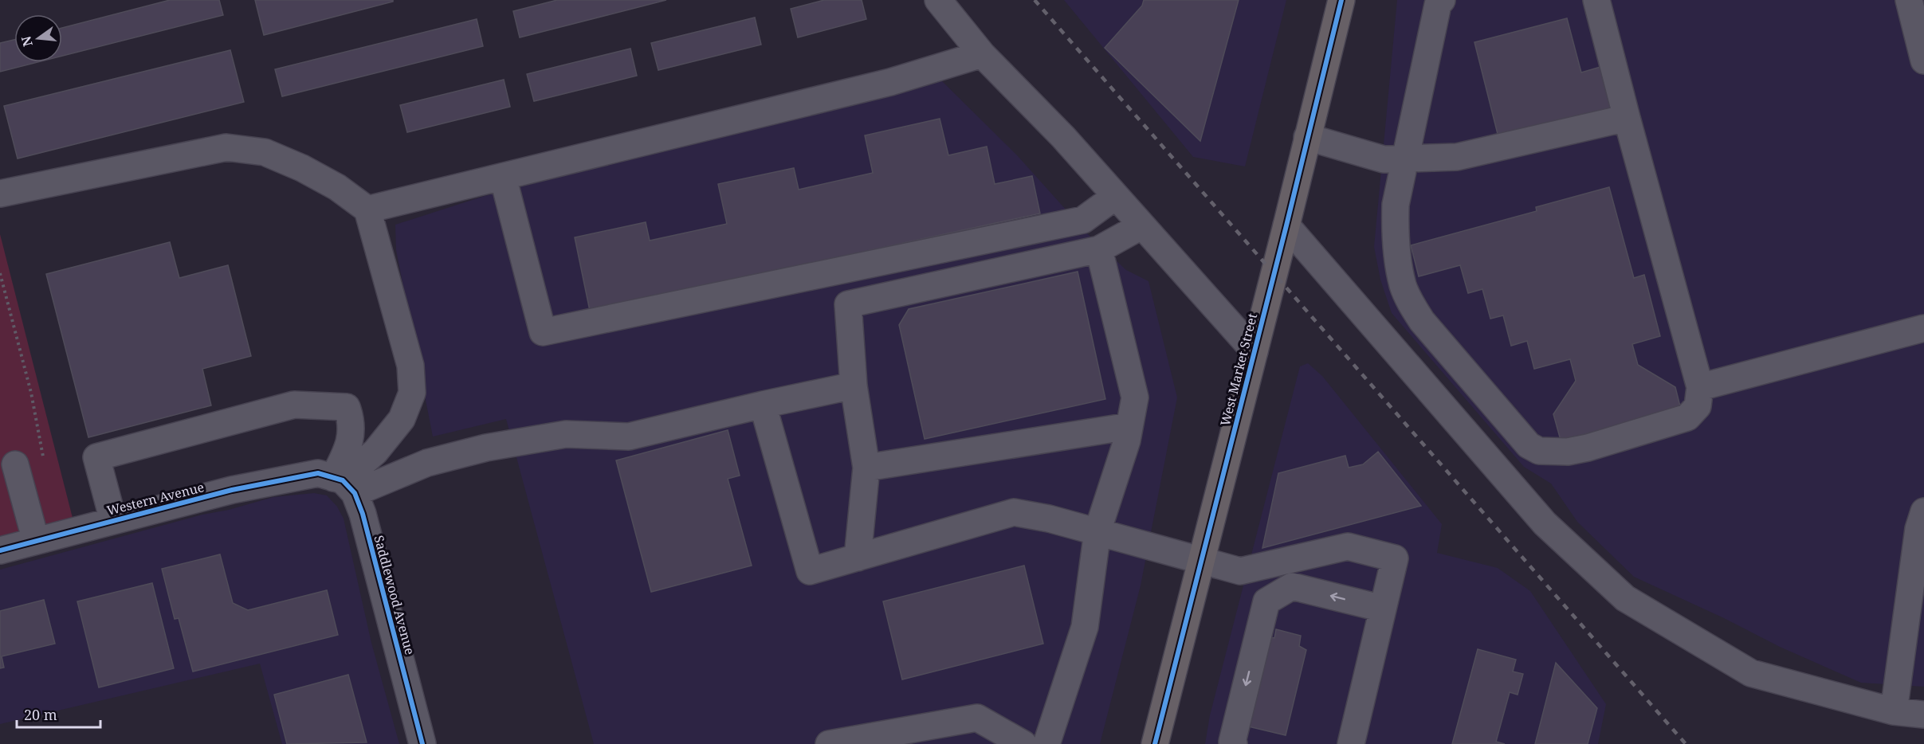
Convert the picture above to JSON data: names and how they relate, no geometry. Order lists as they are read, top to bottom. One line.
{"streets":{"main road":["West Market Street"],"street":["Western Avenue","Saddlewood Avenue"]},"crossings":[["Western Avenue","Saddlewood Avenue"]],"scale_bar":"20 m","north":"left"}
